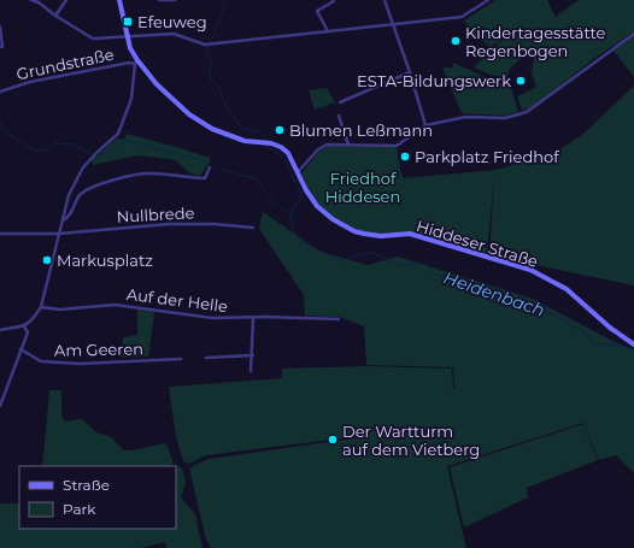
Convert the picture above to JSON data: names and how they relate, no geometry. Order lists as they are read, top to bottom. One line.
{"streets":{"main road":["Hiddeser Straße"],"street":["Grundstraße","Nullbrede","Auf der Helle","Am Geeren"]},"crossings":[["Grundstraße","Hiddeser Straße"]],"water":["Heidenbach"],"parks":["Friedhof Hiddesen"],"places":{"transit":["Efeuweg"],"other":["Kindertagesstätte Regenbogen","ESTA-Bildungswerk","Blumen Leßmann","Parkplatz Friedhof","Markusplatz","Der Wartturm auf dem Vietberg"]},"legend":["Straße","Park"]}
